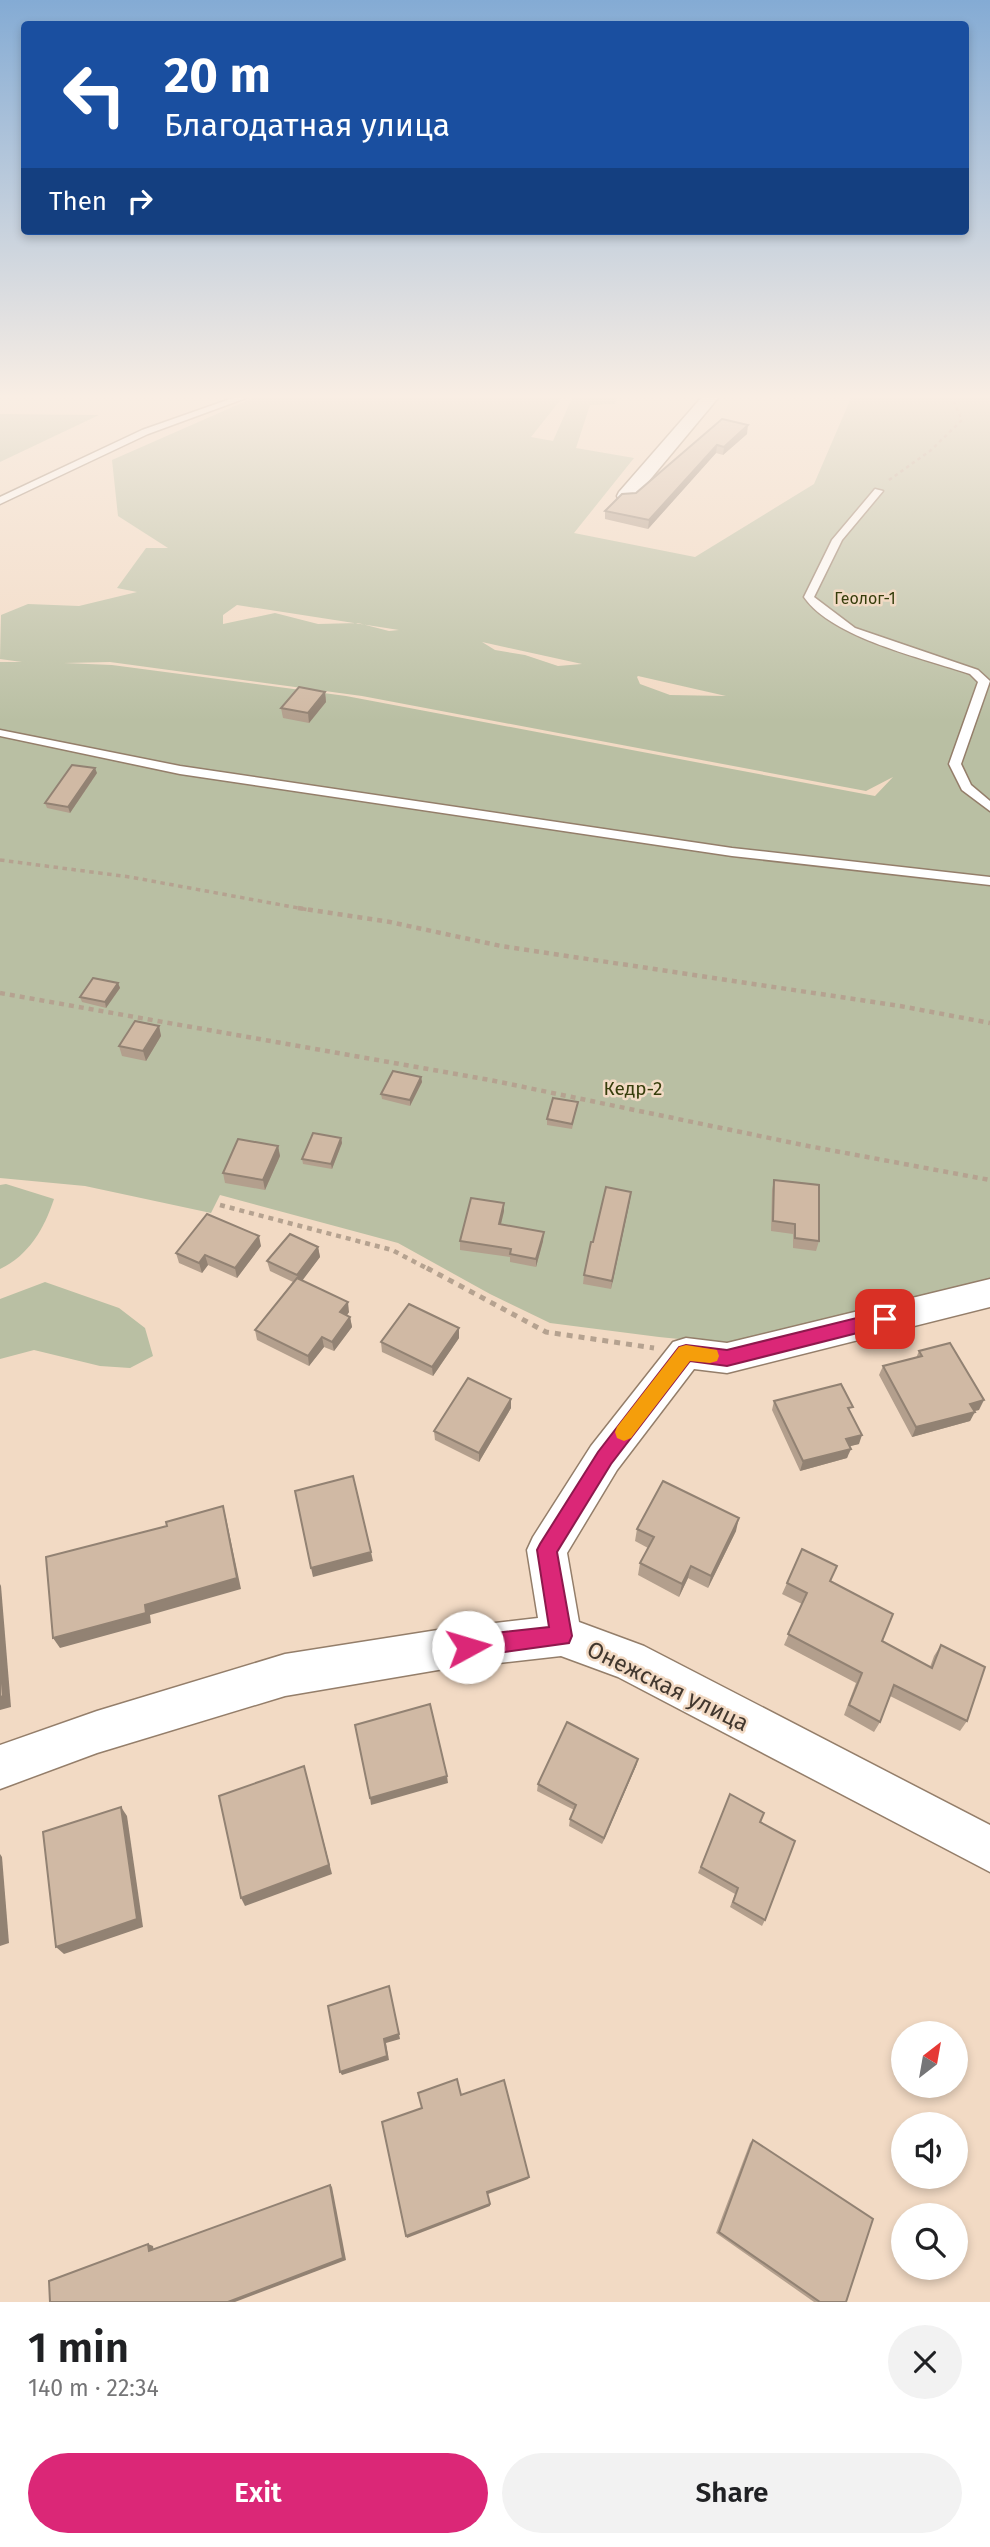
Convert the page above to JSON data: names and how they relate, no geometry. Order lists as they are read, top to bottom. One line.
{"streets":{"street":["Онежская улица"]},"parks":["Геолог-1","Кедр-2"],"north":"top right","page":{"turn":["20 m","Благодатная улица"],"then":"Then","heading":["1 min","140 m · 22:34"],"buttons":["Exit","Share"]}}
